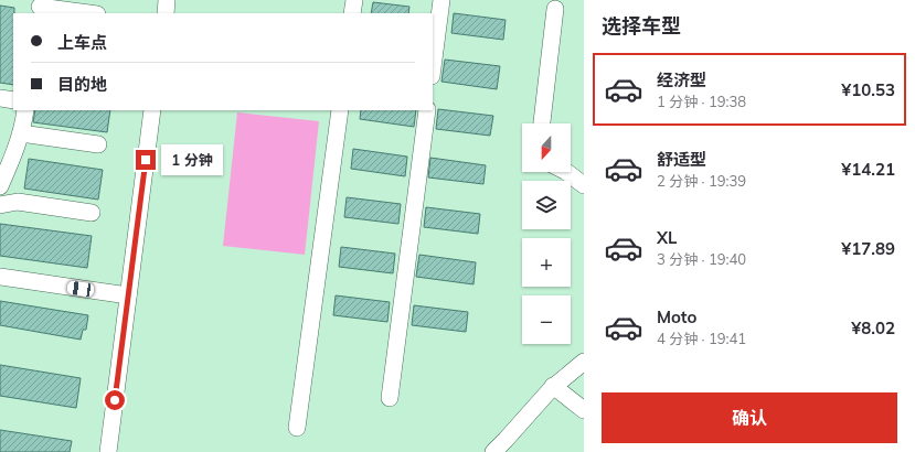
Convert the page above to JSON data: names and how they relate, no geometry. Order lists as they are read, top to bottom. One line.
{"north":"bottom","page":{"heading":"选择车型","banner":["上车点","目的地"],"list":[{"name":"经济型","note":"1 分钟 · 19:38","value":"¥10.53"},{"name":"舒适型","note":"2 分钟 · 19:39","value":"¥14.21"},{"name":"XL","note":"3 分钟 · 19:40","value":"¥17.89"},{"name":"Moto","note":"4 分钟 · 19:41","value":"¥8.02"}],"map_buttons":["+","−"],"bubble":"1 分钟","buttons":"确认"}}
